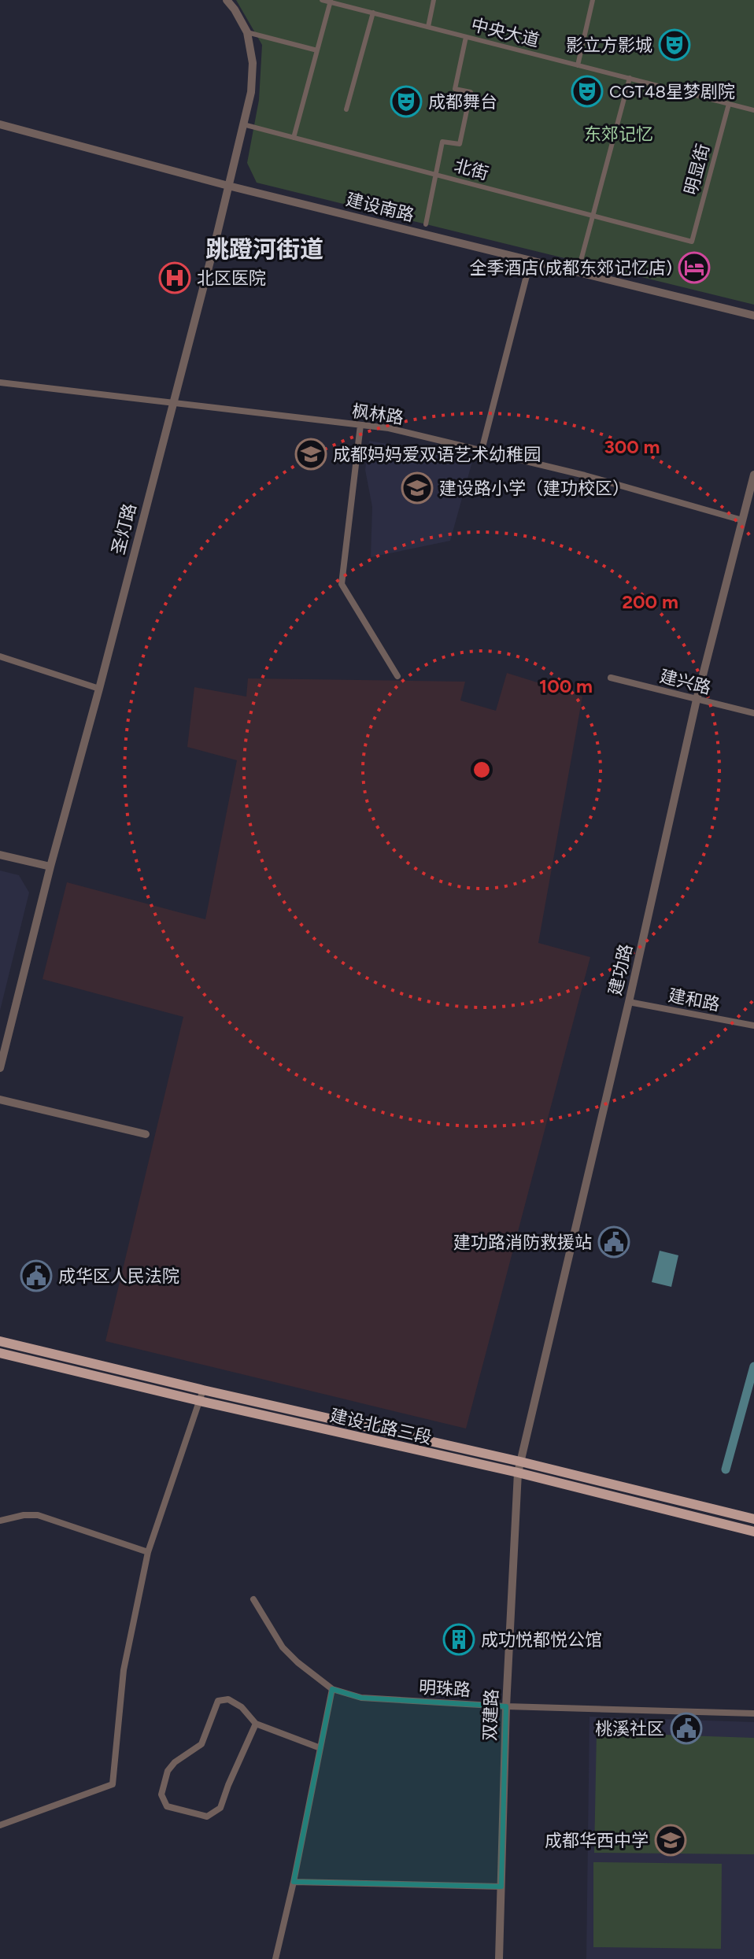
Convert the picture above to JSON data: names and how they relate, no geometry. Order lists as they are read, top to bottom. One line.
{"streets":{"main road":["建设北路三段"],"street":["中央大道","北街","明显街","建设南路","枫林路","圣灯路","建兴路","建功路","建和路","明珠路","双建路"]},"crossings":[["中央大道","明显街"],["北街","明显街"],["北街","圣灯路"],["建设南路","圣灯路"],["枫林路","圣灯路"],["枫林路","建功路"],["建兴路","建功路"],["建功路","建和路"],["建功路","建设北路三段"],["建功路","双建路"],["建设北路三段","双建路"],["明珠路","双建路"]],"districts":["跳蹬河街道"],"parks":["东郊记忆"],"places":{"theatre":["影立方影城","CGT48星梦剧院","成都舞台"],"hotel":["全季酒店(成都东郊记忆店)"],"hospital":["北区医院"],"school or university":["成都妈妈爱双语艺术幼稚园","建设路小学（建功校区）","成都华西中学"],"public building":["建功路消防救援站","成华区人民法院","桃溪社区"],"building":["成功悦都悦公馆"]},"rings":["300 m","200 m","100 m"]}
